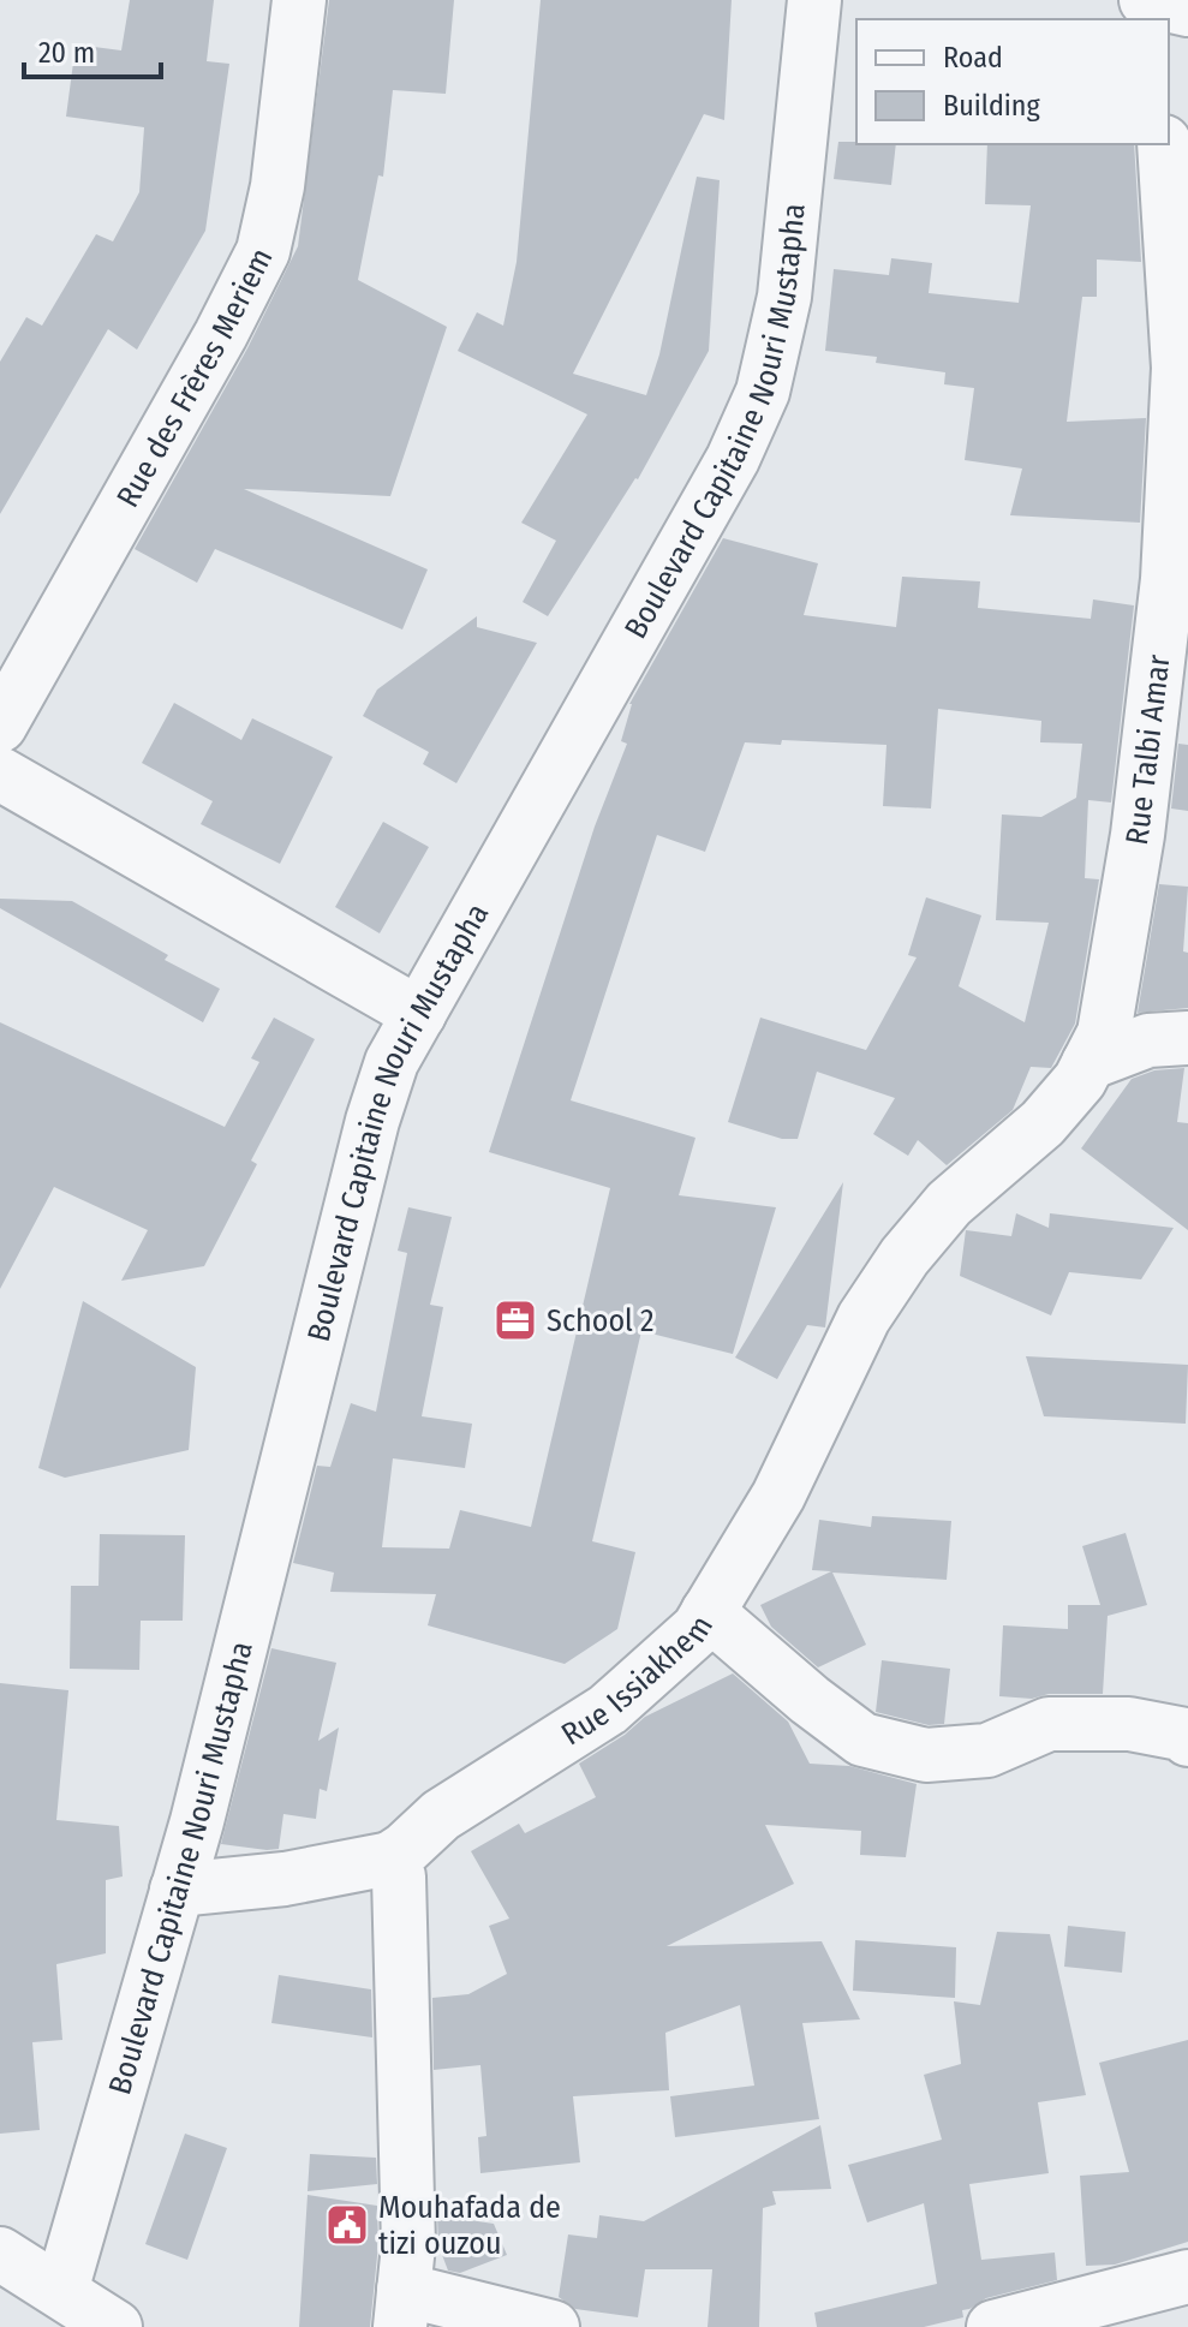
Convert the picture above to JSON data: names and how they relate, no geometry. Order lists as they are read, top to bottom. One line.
{"streets":{"street":["Rue des Frères Meriem","Boulevard Capitaine Nouri Mustapha","Rue Talbi Amar","Rue Issiakhem"]},"crossings":[["Rue Talbi Amar","Rue Issiakhem"]],"places":{"office":["School 2"],"public building":["Mouhafada de tizi ouzou"]},"legend":["Road","Building"],"scale_bar":"20 m"}
